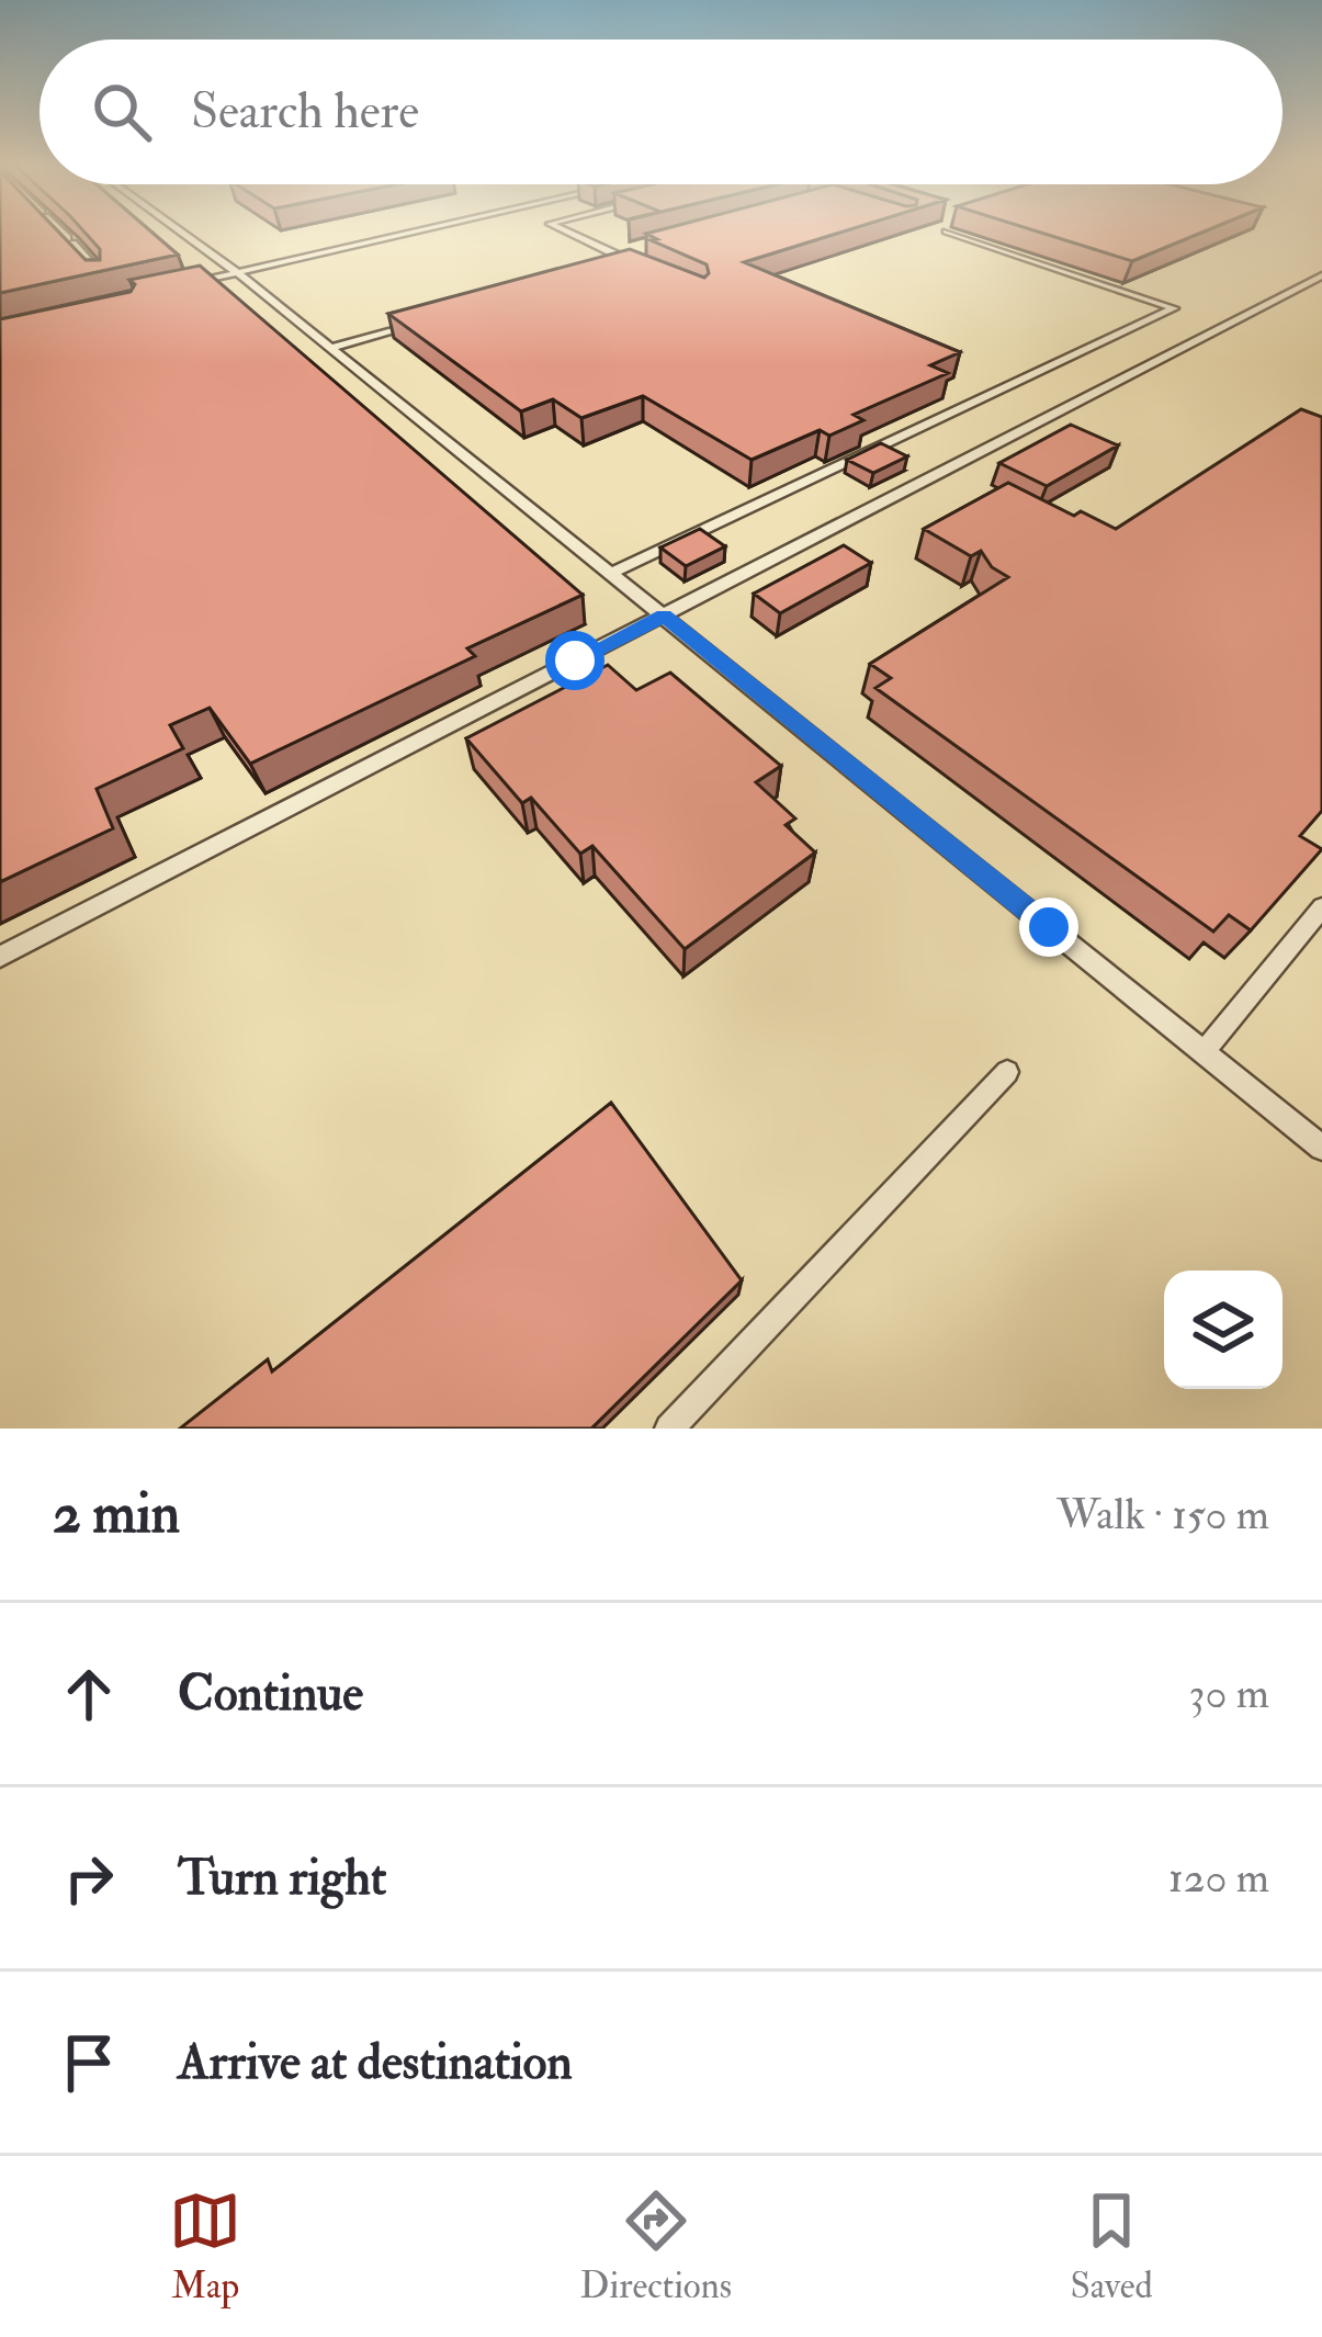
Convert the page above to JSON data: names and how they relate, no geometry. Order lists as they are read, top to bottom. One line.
{"page":{"search":"Search here","heading":["2 min","Walk · 150 m"],"list":[["Continue","30 m"],["Turn right","120 m"],"Arrive at destination"],"nav":["Map","Directions","Saved"]}}
